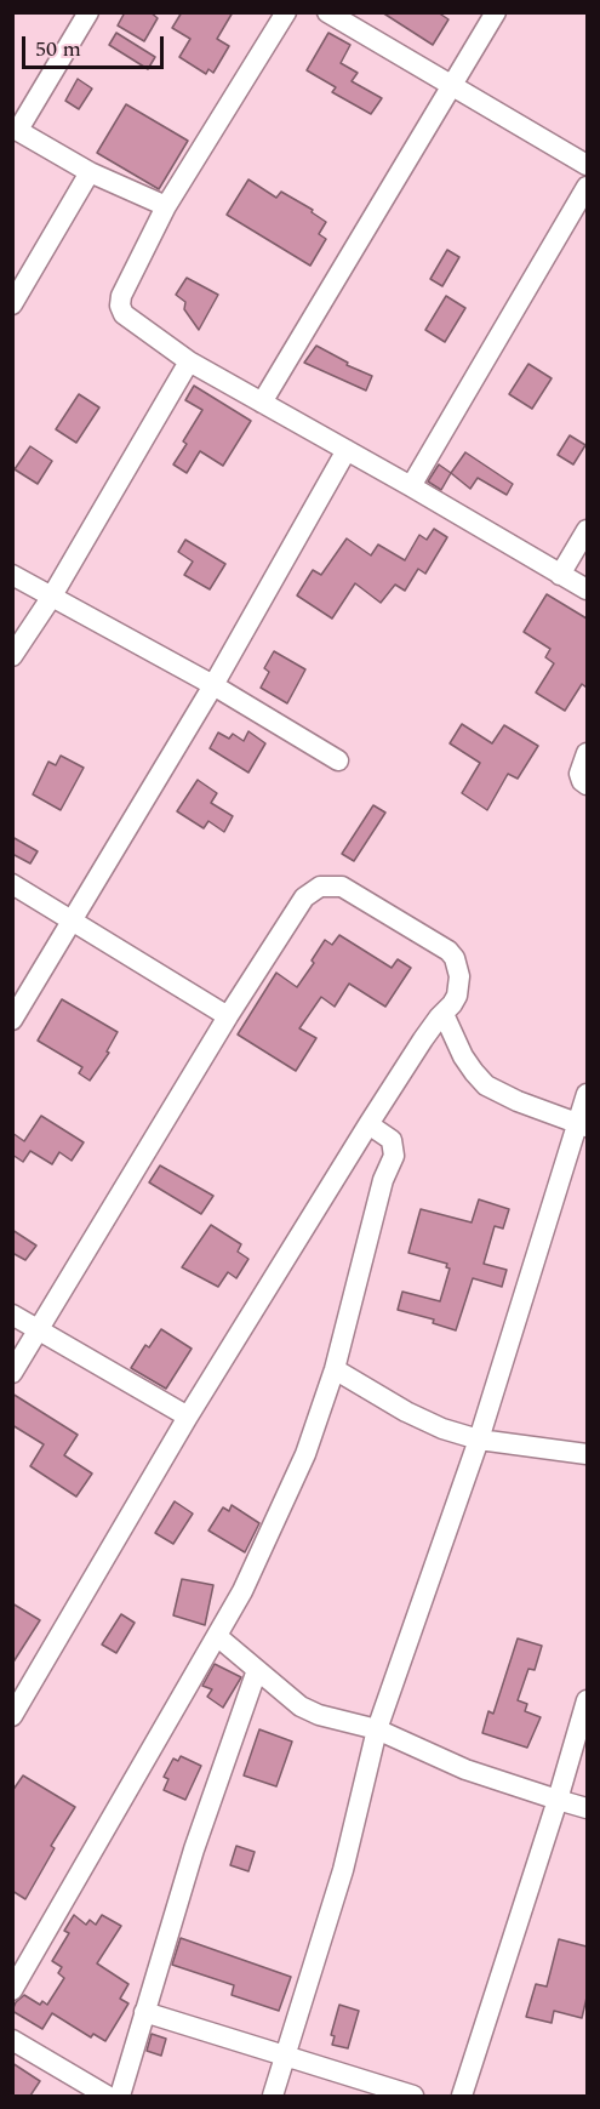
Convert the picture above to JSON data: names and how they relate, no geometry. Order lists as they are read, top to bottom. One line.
{"scale_bar":"50 m"}
